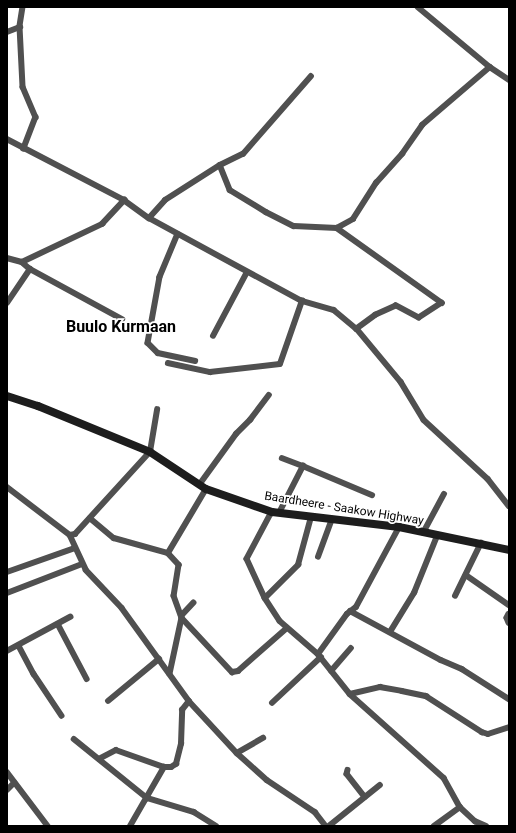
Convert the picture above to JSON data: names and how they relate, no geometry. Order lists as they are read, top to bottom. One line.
{"streets":{"main road":["Baardheere - Saakow Highway"]},"districts":["Buulo Kurmaan"]}
